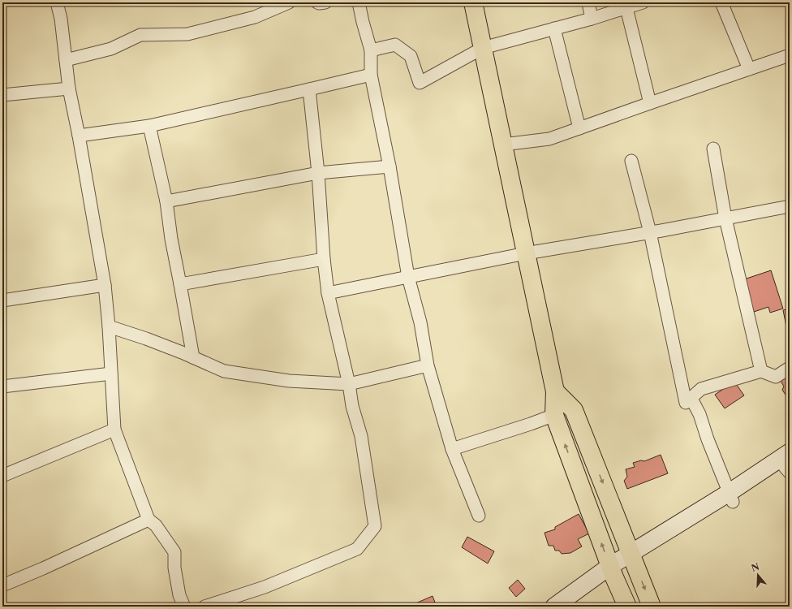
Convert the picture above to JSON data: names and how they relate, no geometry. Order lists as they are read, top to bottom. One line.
{"north":"top"}
